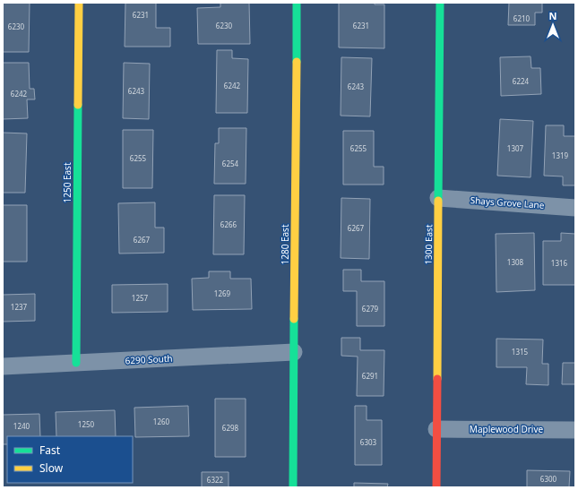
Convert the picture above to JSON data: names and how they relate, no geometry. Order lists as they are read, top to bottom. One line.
{"streets":{"street":["1250 East","Shays Grove Lane","1280 East","1300 East","6290 South","Maplewood Drive"]},"crossings":[["1250 East","6290 South"],["Shays Grove Lane","1300 East"],["1280 East","6290 South"],["1300 East","Maplewood Drive"]],"house_numbers":["6231","6210","6230","6231","6230","6224","6242","6243","6243","6242","6255","1307","1319","6255","6254","6266","6267","6267","1308","1316","1269","1257","1237","6279","1315","6291","1260","1250","1240","6298","6303","6300","6322"],"legend":["Fast","Slow"],"north":"top"}
